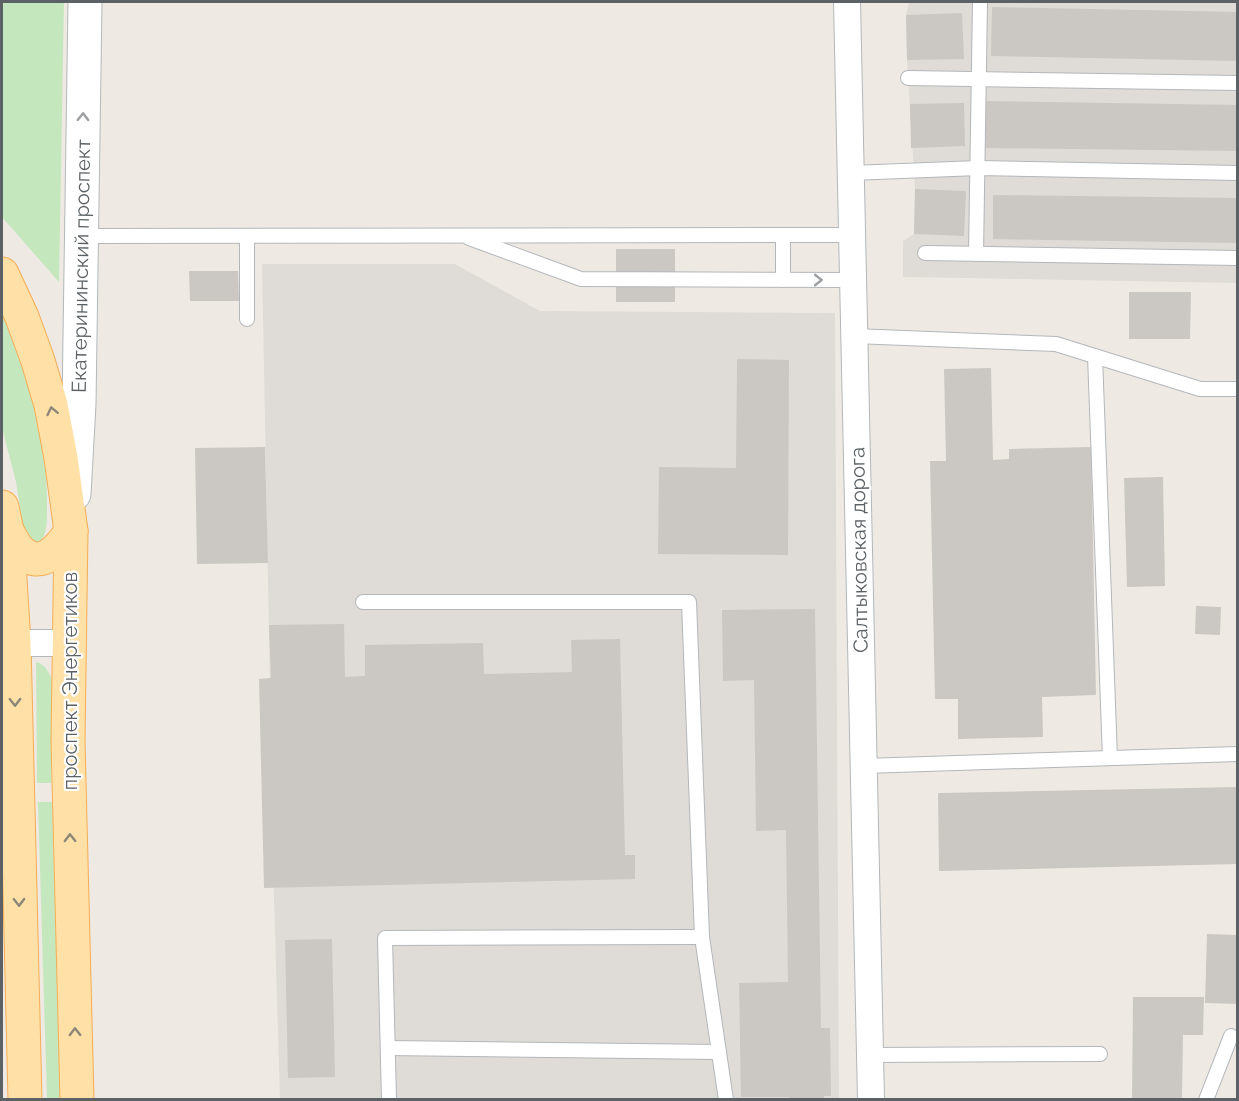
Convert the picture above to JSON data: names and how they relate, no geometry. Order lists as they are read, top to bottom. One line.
{"streets":{"main road":["проспект Энергетиков"],"street":["Екатерининский проспект","Салтыковская дорога"]},"crossings":[["Екатерининский проспект","проспект Энергетиков"]],"one_way":["Екатерининский проспект"]}
